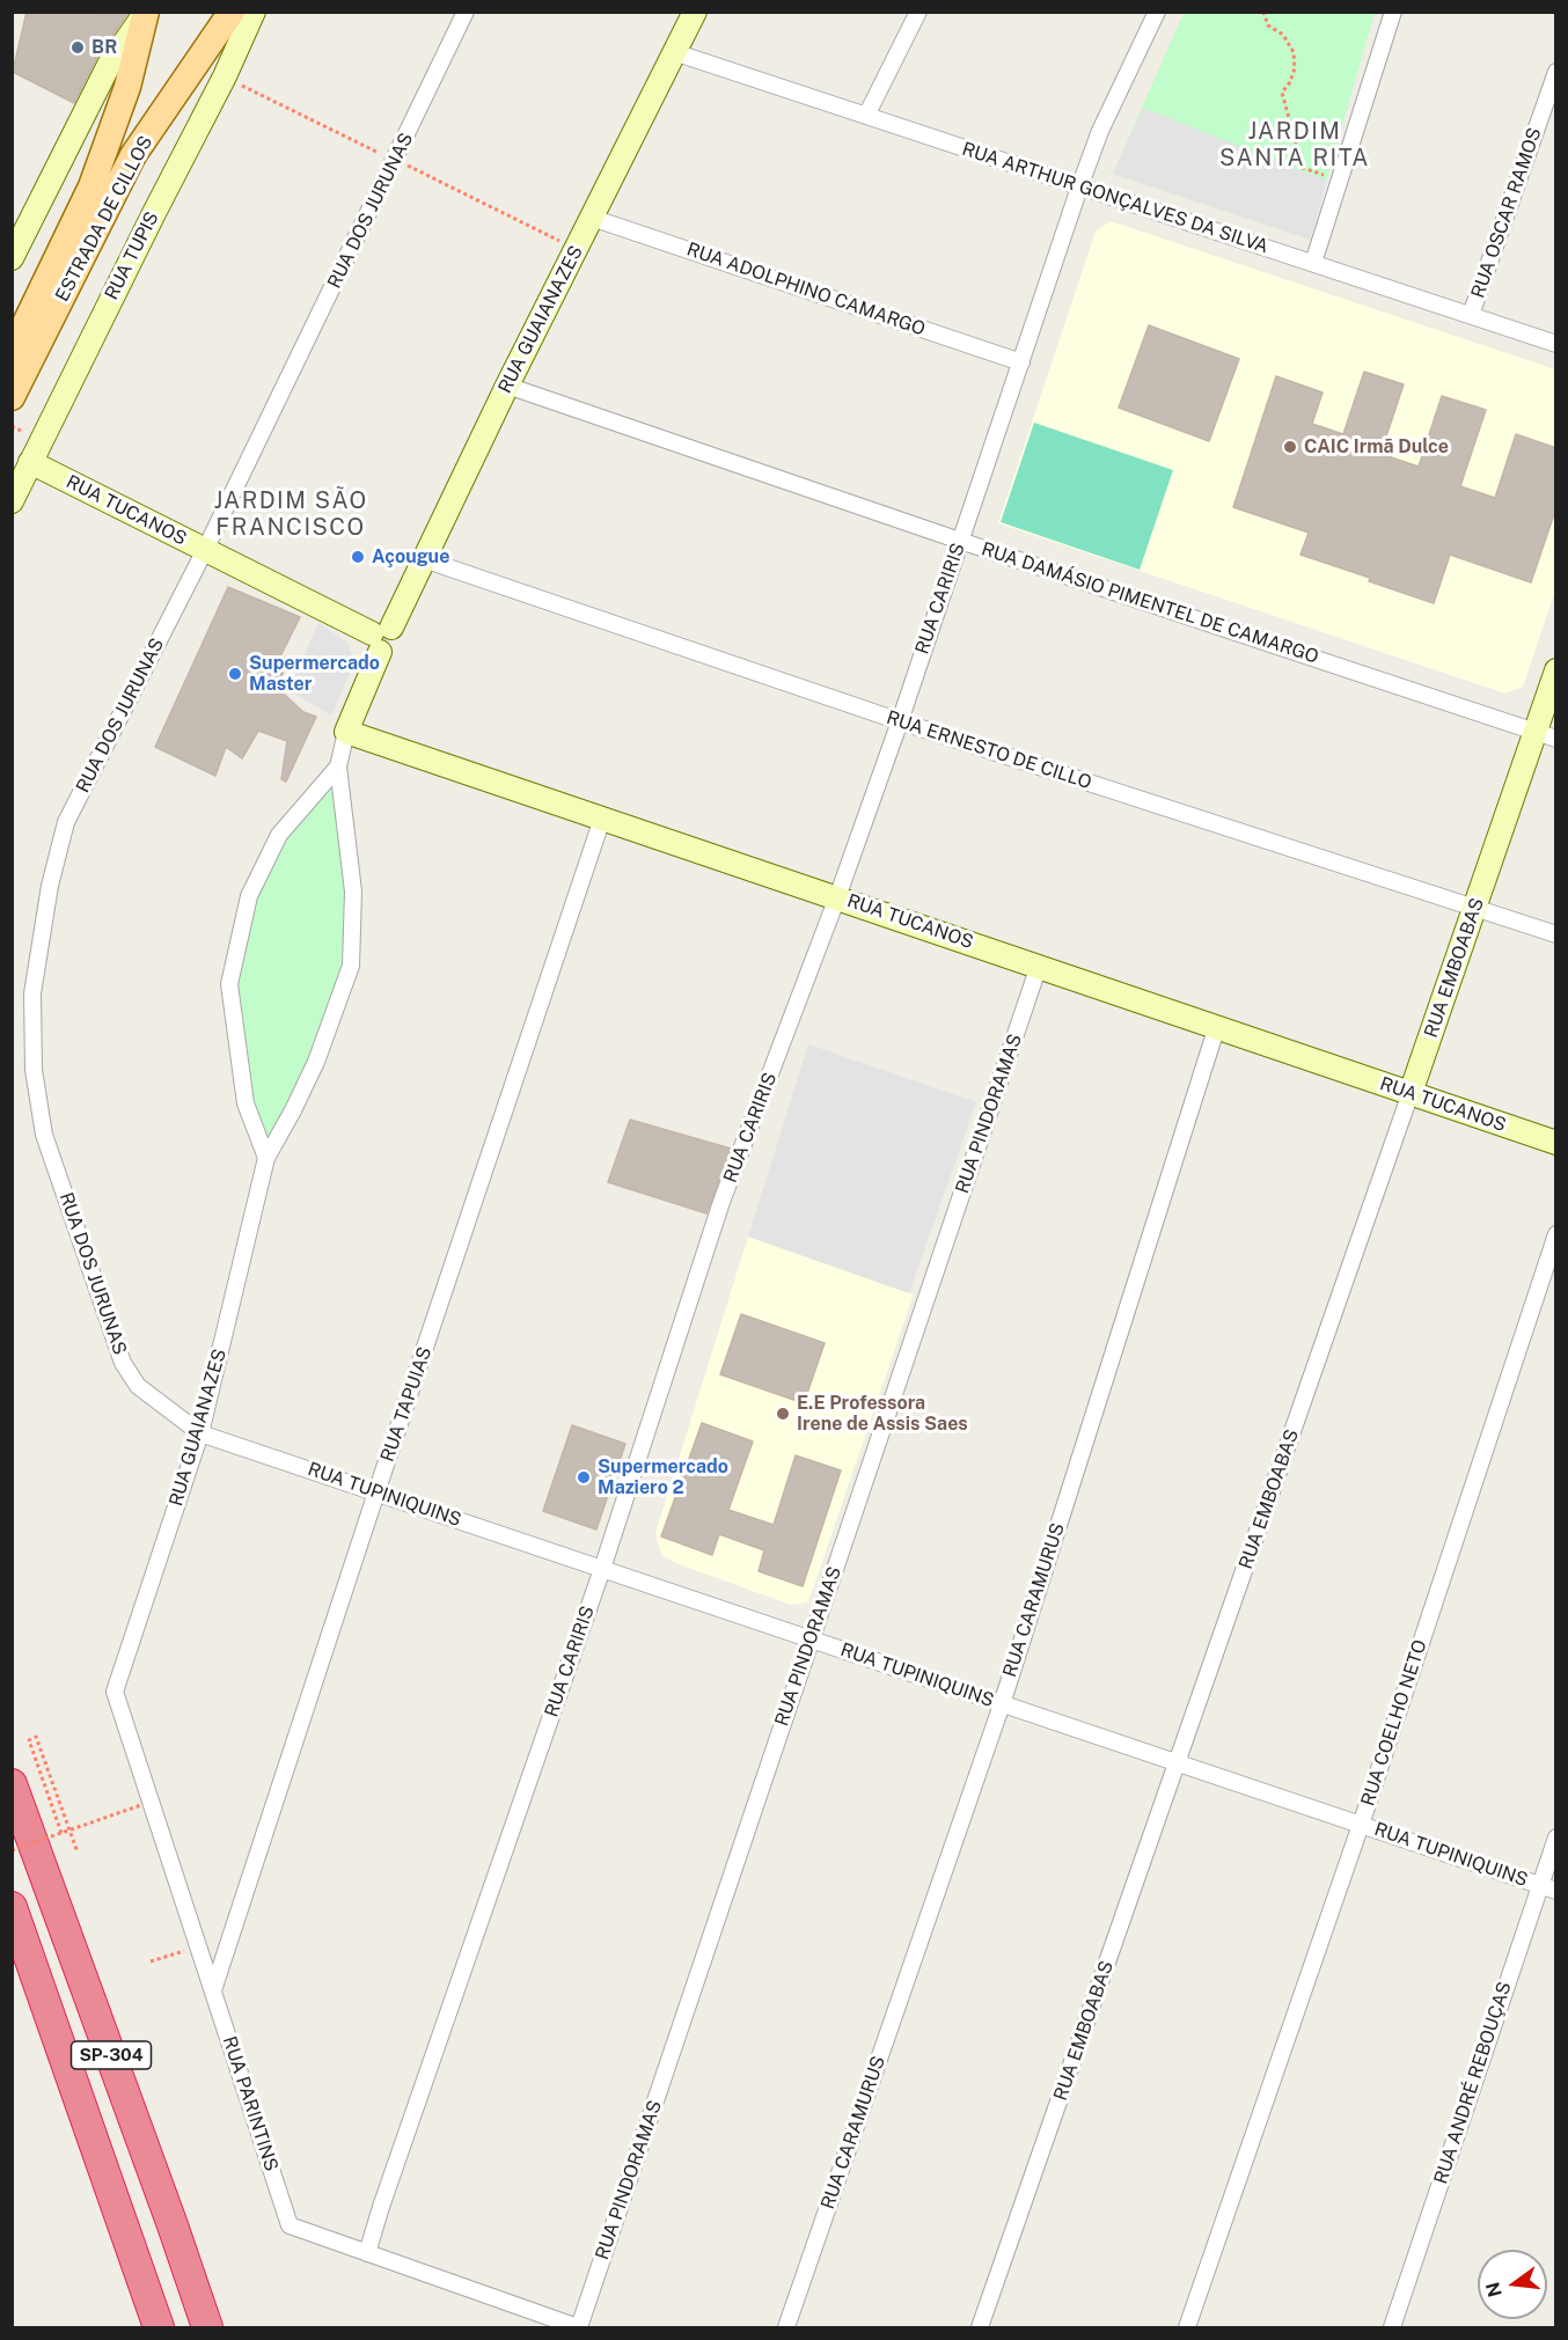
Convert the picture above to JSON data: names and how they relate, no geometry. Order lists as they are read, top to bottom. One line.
{"streets":{"highway":["SP-304"],"main road":["ESTRADA DE CILLOS"],"street":["RUA ARTHUR GONÇALVES DA SILVA","RUA DOS JURUNAS","RUA OSCAR RAMOS","RUA TUPIS","RUA ADOLPHINO CAMARGO","RUA GUAIANAZES","RUA TUCANOS","RUA CARIRIS","RUA DAMÁSIO PIMENTEL DE CAMARGO","RUA ERNESTO DE CILLO","RUA EMBOABAS","RUA PINDORAMAS","RUA TAPUIAS","RUA TUPINIQUINS","RUA CARAMURUS","RUA COELHO NETO","RUA ANDRÉ REBOUÇAS","RUA PARINTINS"]},"crossings":[["RUA ARTHUR GONÇALVES DA SILVA","RUA OSCAR RAMOS"],["RUA ARTHUR GONÇALVES DA SILVA","RUA GUAIANAZES"],["RUA ARTHUR GONÇALVES DA SILVA","RUA CARIRIS"],["RUA DOS JURUNAS","RUA GUAIANAZES"],["RUA DOS JURUNAS","RUA TUCANOS"],["RUA DOS JURUNAS","RUA TUPINIQUINS"],["RUA TUPIS","RUA TUCANOS"],["RUA ADOLPHINO CAMARGO","RUA GUAIANAZES"],["RUA ADOLPHINO CAMARGO","RUA CARIRIS"],["RUA GUAIANAZES","RUA TUCANOS"],["RUA GUAIANAZES","RUA DAMÁSIO PIMENTEL DE CAMARGO"],["RUA GUAIANAZES","RUA ERNESTO DE CILLO"],["RUA GUAIANAZES","RUA TUPINIQUINS"],["RUA GUAIANAZES","RUA PARINTINS"],["RUA TUCANOS","RUA CARIRIS"],["RUA TUCANOS","RUA EMBOABAS"],["RUA TUCANOS","RUA PINDORAMAS"],["RUA TUCANOS","RUA TAPUIAS"],["RUA TUCANOS","RUA CARAMURUS"],["RUA CARIRIS","RUA DAMÁSIO PIMENTEL DE CAMARGO"],["RUA CARIRIS","RUA ERNESTO DE CILLO"],["RUA CARIRIS","RUA TUPINIQUINS"],["RUA CARIRIS","RUA PARINTINS"],["RUA DAMÁSIO PIMENTEL DE CAMARGO","RUA EMBOABAS"],["RUA ERNESTO DE CILLO","RUA EMBOABAS"],["RUA EMBOABAS","RUA TUPINIQUINS"],["RUA PINDORAMAS","RUA TUPINIQUINS"],["RUA PINDORAMAS","RUA PARINTINS"],["RUA TAPUIAS","RUA TUPINIQUINS"],["RUA TAPUIAS","RUA PARINTINS"],["RUA TUPINIQUINS","RUA CARAMURUS"],["RUA TUPINIQUINS","RUA COELHO NETO"],["RUA TUPINIQUINS","RUA ANDRÉ REBOUÇAS"]],"districts":["JARDIM SANTA RITA","JARDIM SÃO FRANCISCO"],"places":["BR","CAIC Irmã Dulce","Açougue","Supermercado Master","E.E Professora Irene de Assis Saes","Supermercado Maziero 2"],"north":"left"}
